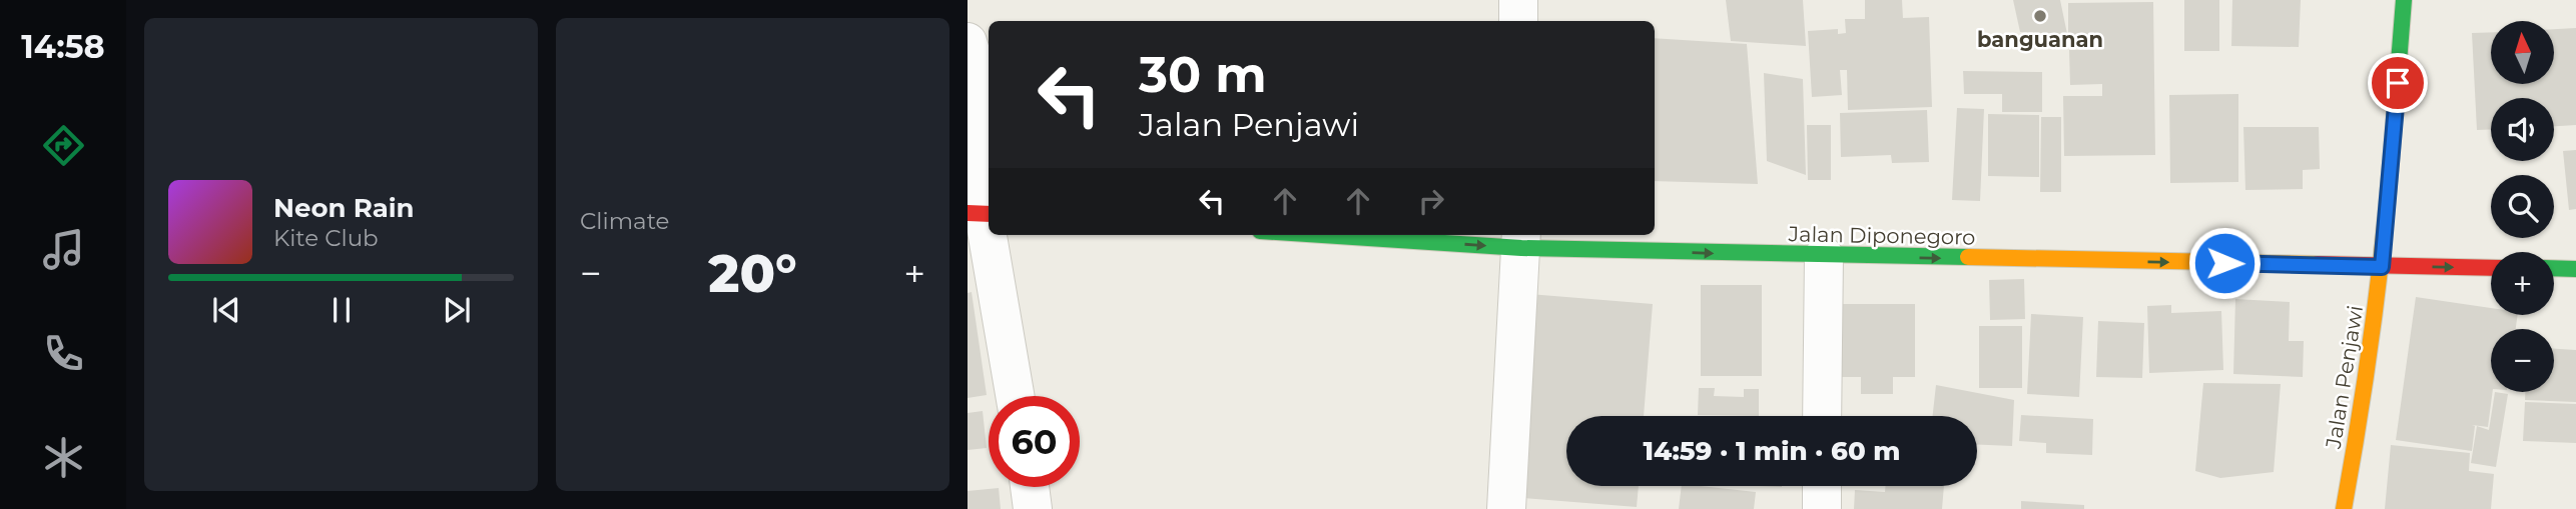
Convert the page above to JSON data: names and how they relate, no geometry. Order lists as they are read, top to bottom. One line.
{"streets":{"main road":["Jalan Diponegoro","Jalan Penjawi"]},"crossings":[["Jalan Diponegoro","Jalan Penjawi"]],"one_way":["Jalan Diponegoro"],"places":["banguanan"],"north":"top","page":{"tabs":"14:58","tile":"Climate","map_buttons":["+","−"],"turn":["30 m","Jalan Penjawi"],"song":["Neon Rain","Kite Club"],"heat":["−","20°","+"],"limit":"60","trip":"14:59 · 1 min · 60 m"}}
